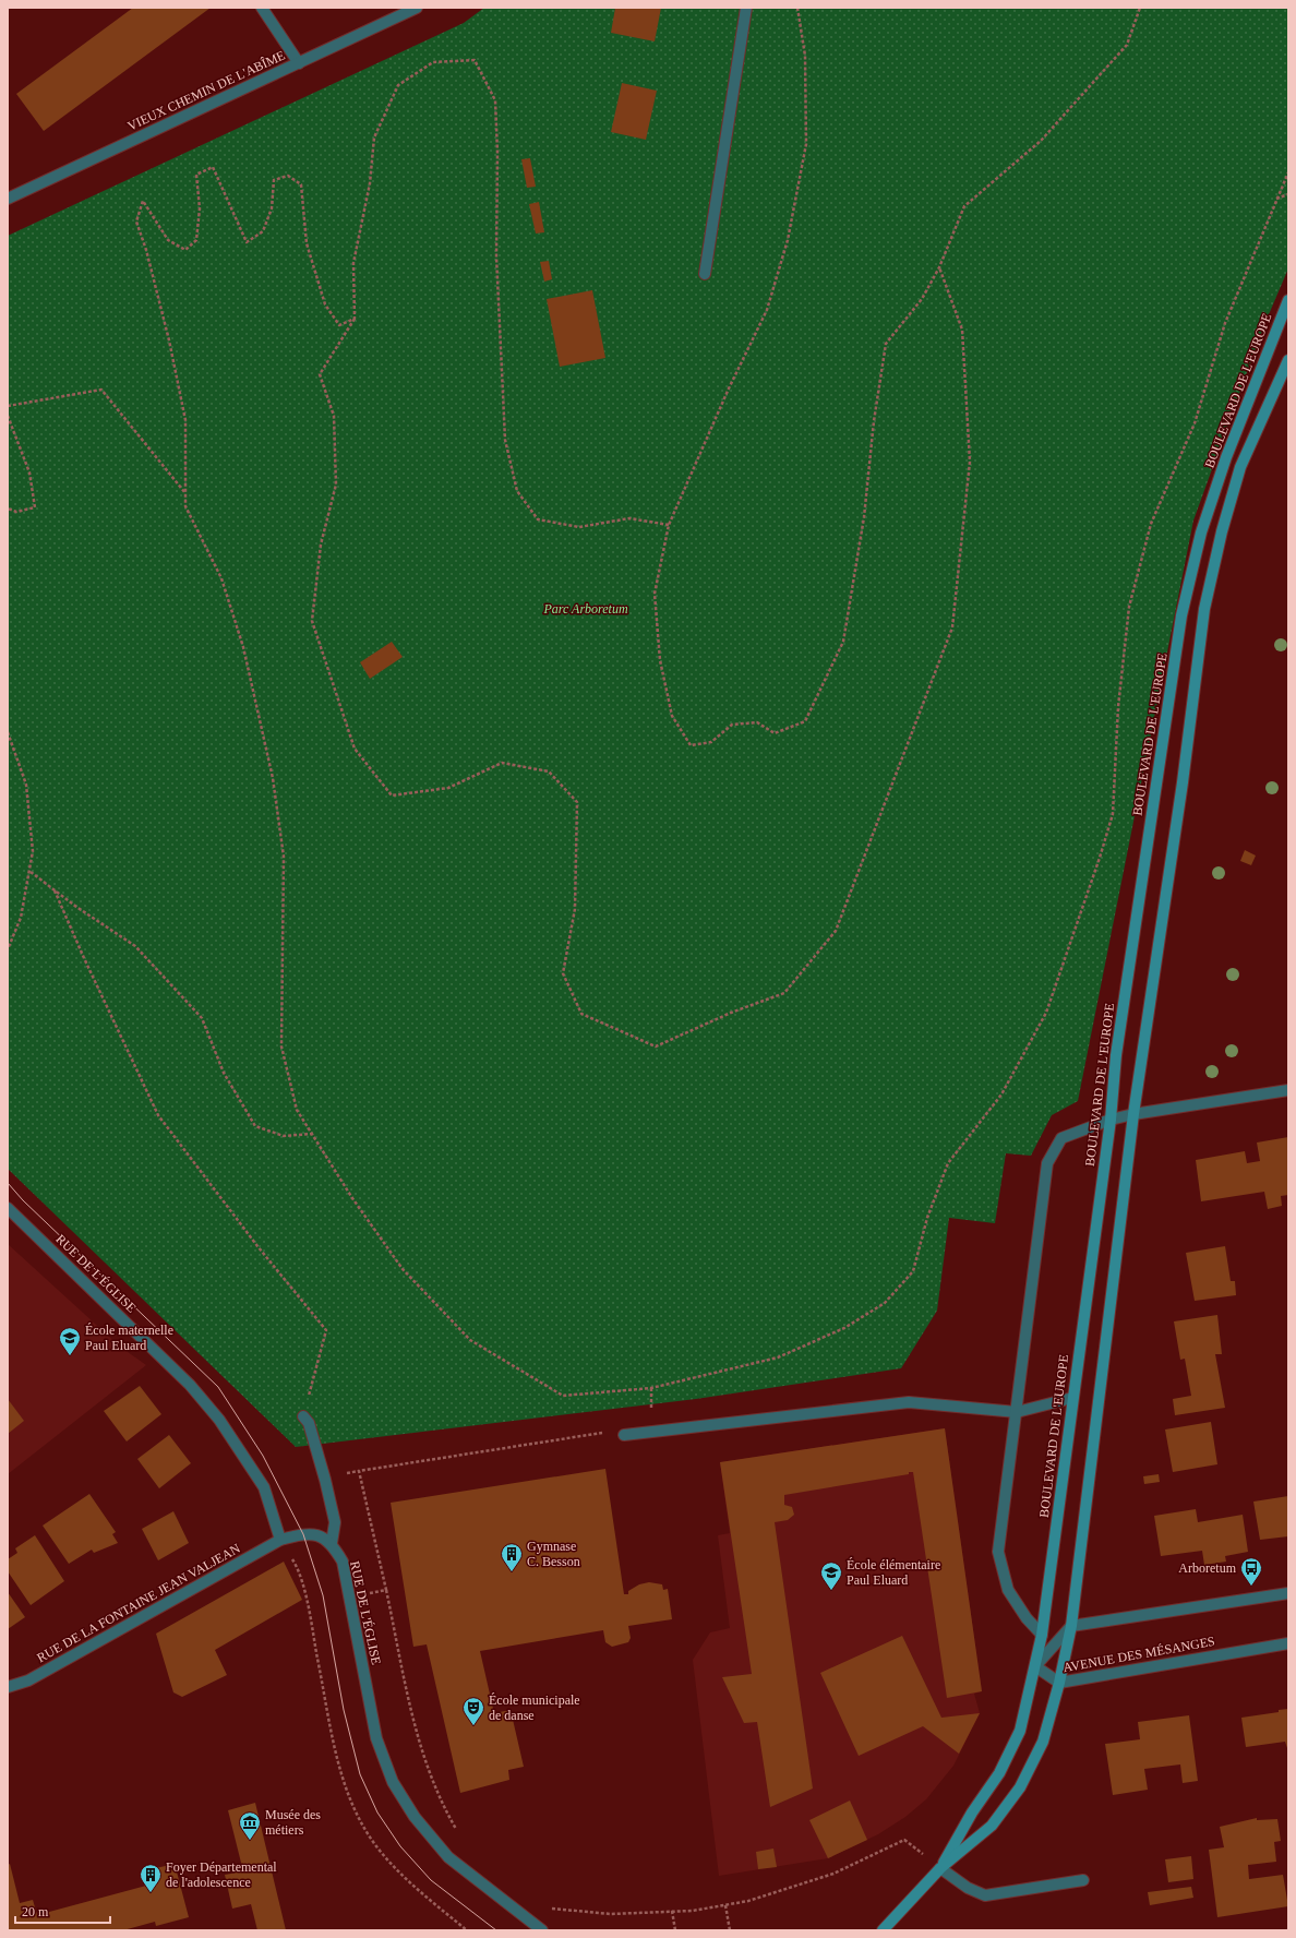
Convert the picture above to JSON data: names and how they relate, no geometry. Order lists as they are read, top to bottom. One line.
{"streets":{"main road":["BOULEVARD DE L'EUROPE"],"street":["VIEUX CHEMIN DE L'ABÎME","RUE DE L'ÉGLISE","RUE DE LA FONTAINE JEAN VALJEAN","AVENUE DES MÉSANGES"]},"crossings":[["BOULEVARD DE L'EUROPE","AVENUE DES MÉSANGES"],["RUE DE L'ÉGLISE","RUE DE LA FONTAINE JEAN VALJEAN"]],"parks":["Parc Arboretum"],"places":{"school or university":["École maternelle Paul Eluard","École élémentaire Paul Eluard"],"building":["Gymnase C. Besson","Foyer Départemental de l'adolescence"],"bus stop":["Arboretum"],"theatre":["École municipale de danse"],"museum":["Musée des métiers"]},"scale_bar":"20 m"}
